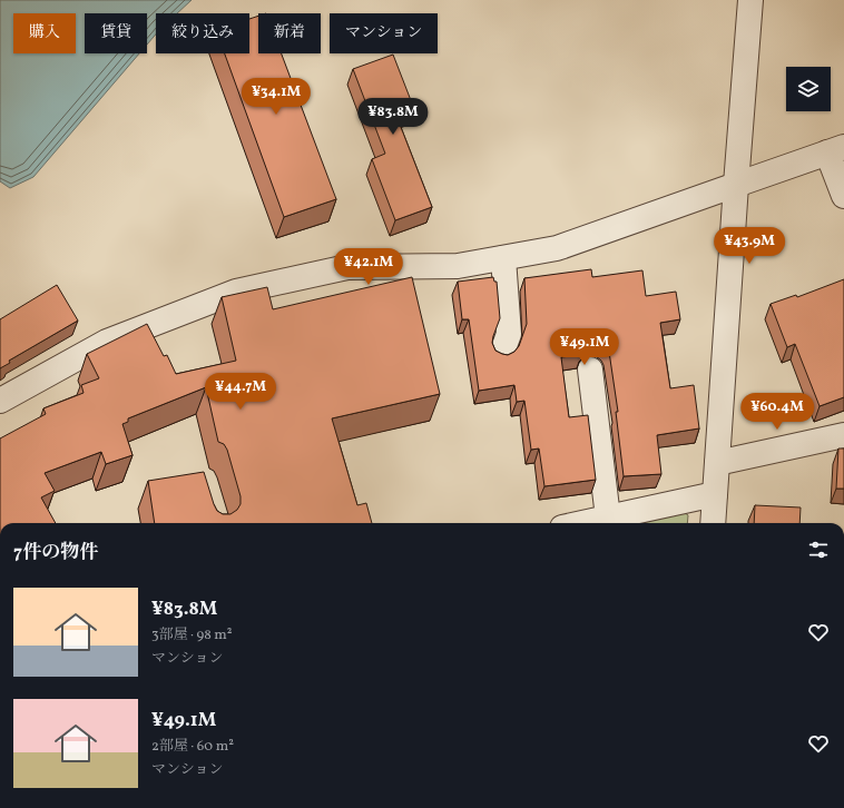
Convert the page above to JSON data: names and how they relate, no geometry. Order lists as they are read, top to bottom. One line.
{"page":{"chip":["購入","賃貸","絞り込み","新着","マンション"],"price":["¥34.1M","¥83.8M","¥43.9M","¥42.1M","¥49.1M","¥44.7M","¥60.4M"],"heading":"7件の物件","list":[{"name":"¥83.8M","note":"3部屋 · 98 m² · マンション"},{"name":"¥49.1M","note":"2部屋 · 60 m² · マンション"}]}}
